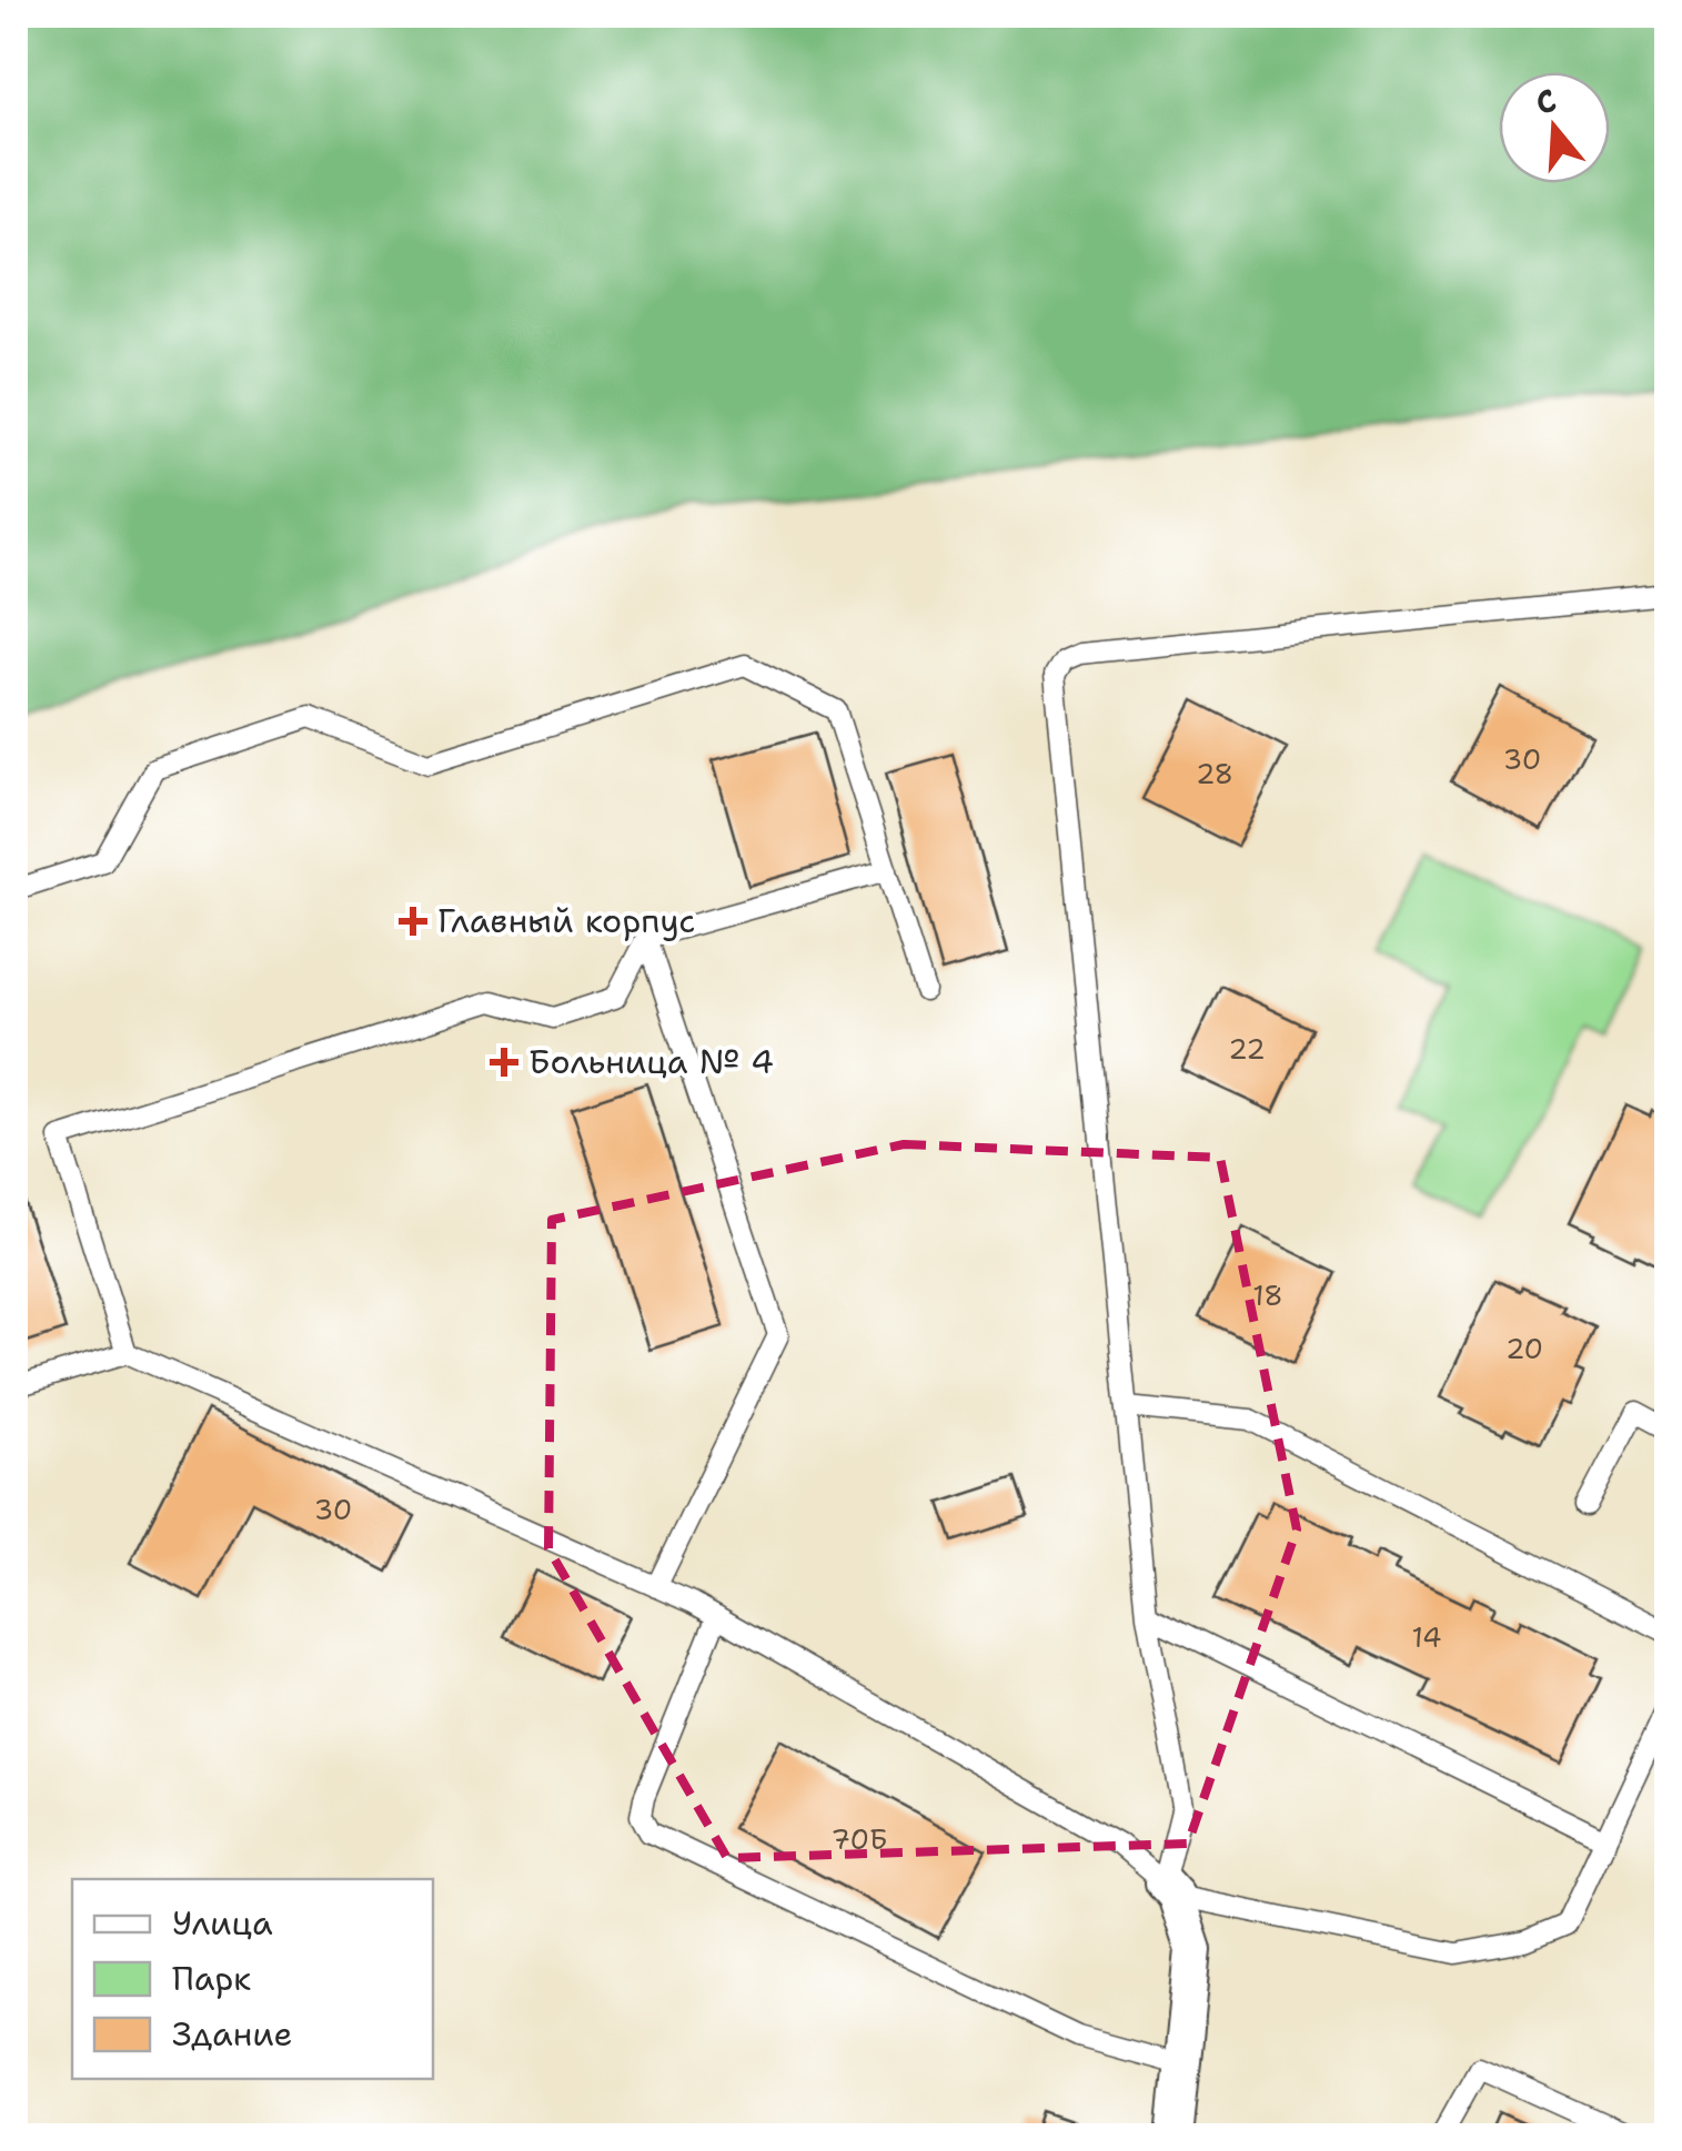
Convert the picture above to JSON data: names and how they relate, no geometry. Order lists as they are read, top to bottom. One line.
{"places":{"health":["Главный корпус","Больница № 4"]},"house_numbers":["30","28","22","18","20","30","14","70Б"],"legend":["Улица","Парк","Здание"],"north":"top"}
